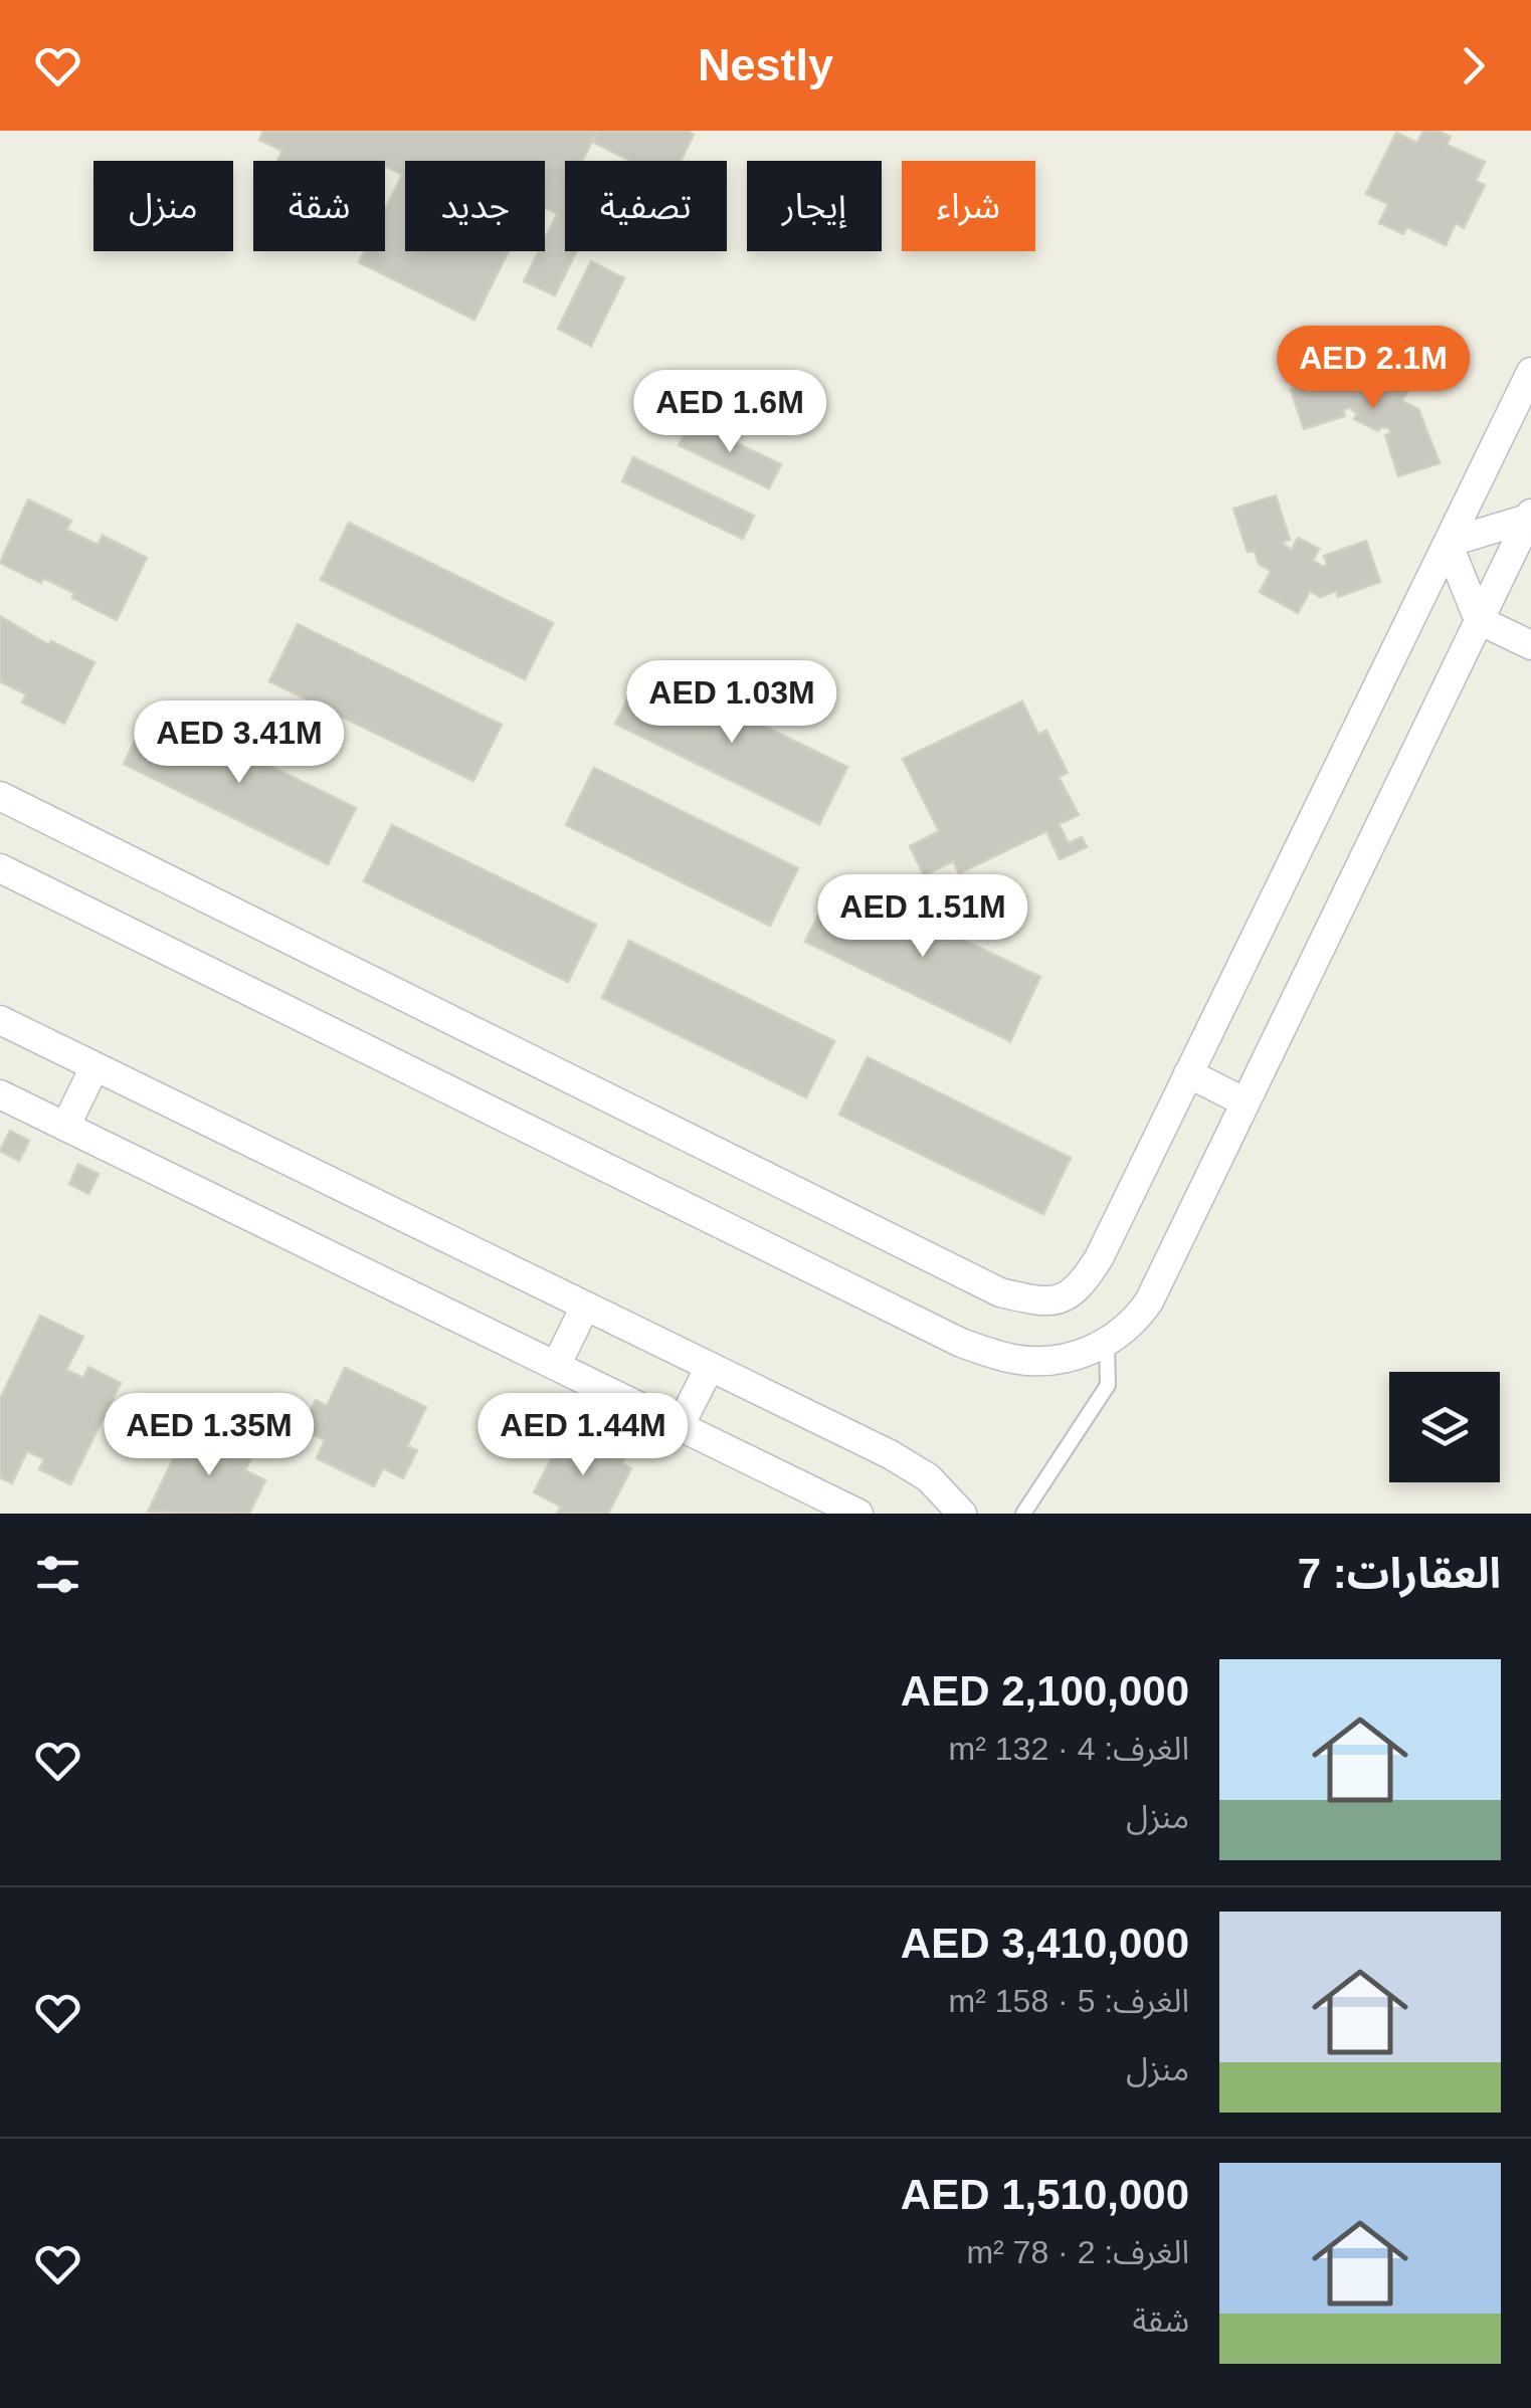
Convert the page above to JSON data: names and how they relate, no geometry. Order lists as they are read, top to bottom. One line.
{"page":{"header":"Nestly","chip":["شراء","إيجار","تصفية","جديد","شقة","منزل"],"price":["AED 2.1M","AED 1.6M","AED 1.03M","AED 3.41M","AED 1.51M","AED 1.35M","AED 1.44M"],"heading":"العقارات: 7","list":[{"name":"AED 2,100,000","note":"الغرف: 4 · 132 m² · منزل"},{"name":"AED 3,410,000","note":"الغرف: 5 · 158 m² · منزل"},{"name":"AED 1,510,000","note":"الغرف: 2 · 78 m² · شقة"}]}}
